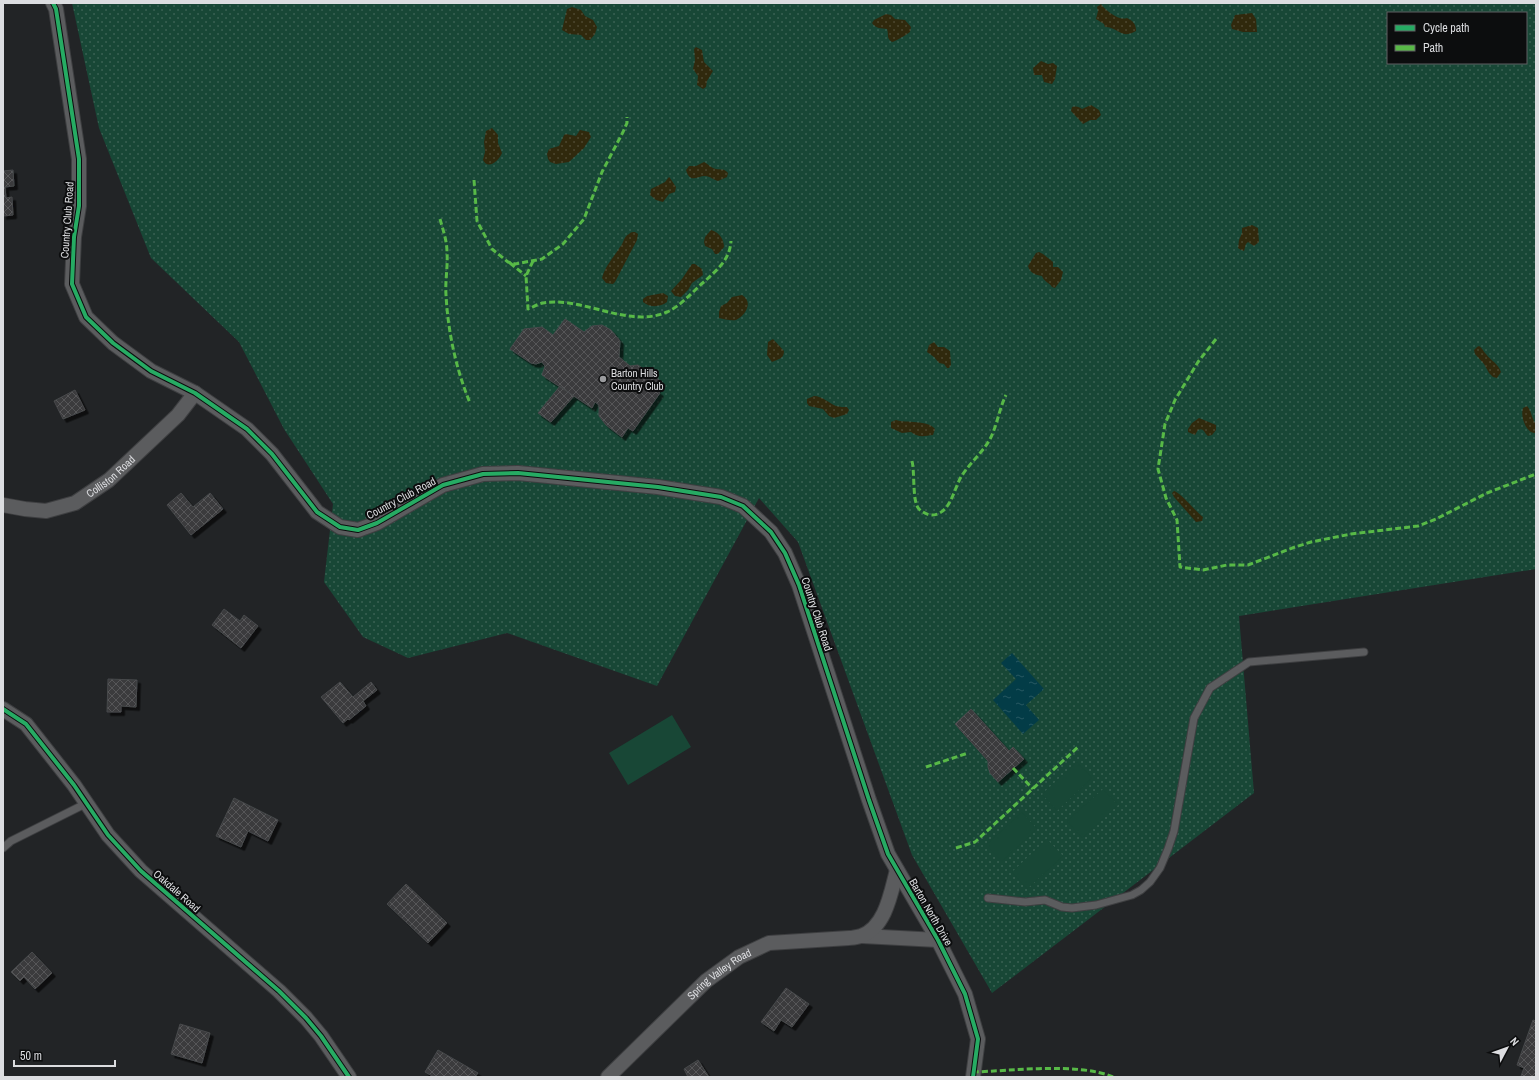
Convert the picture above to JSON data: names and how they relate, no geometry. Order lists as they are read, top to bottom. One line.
{"streets":{"street":["Country Club Road","Colliston Road","Oakdale Road","Barton North Drive","Spring Valley Road"]},"crossings":[["Country Club Road","Colliston Road"],["Country Club Road","Barton North Drive"],["Barton North Drive","Spring Valley Road"]],"places":["Barton Hills Country Club"],"legend":["Cycle path","Path"],"scale_bar":"50 m","north":"top right"}
